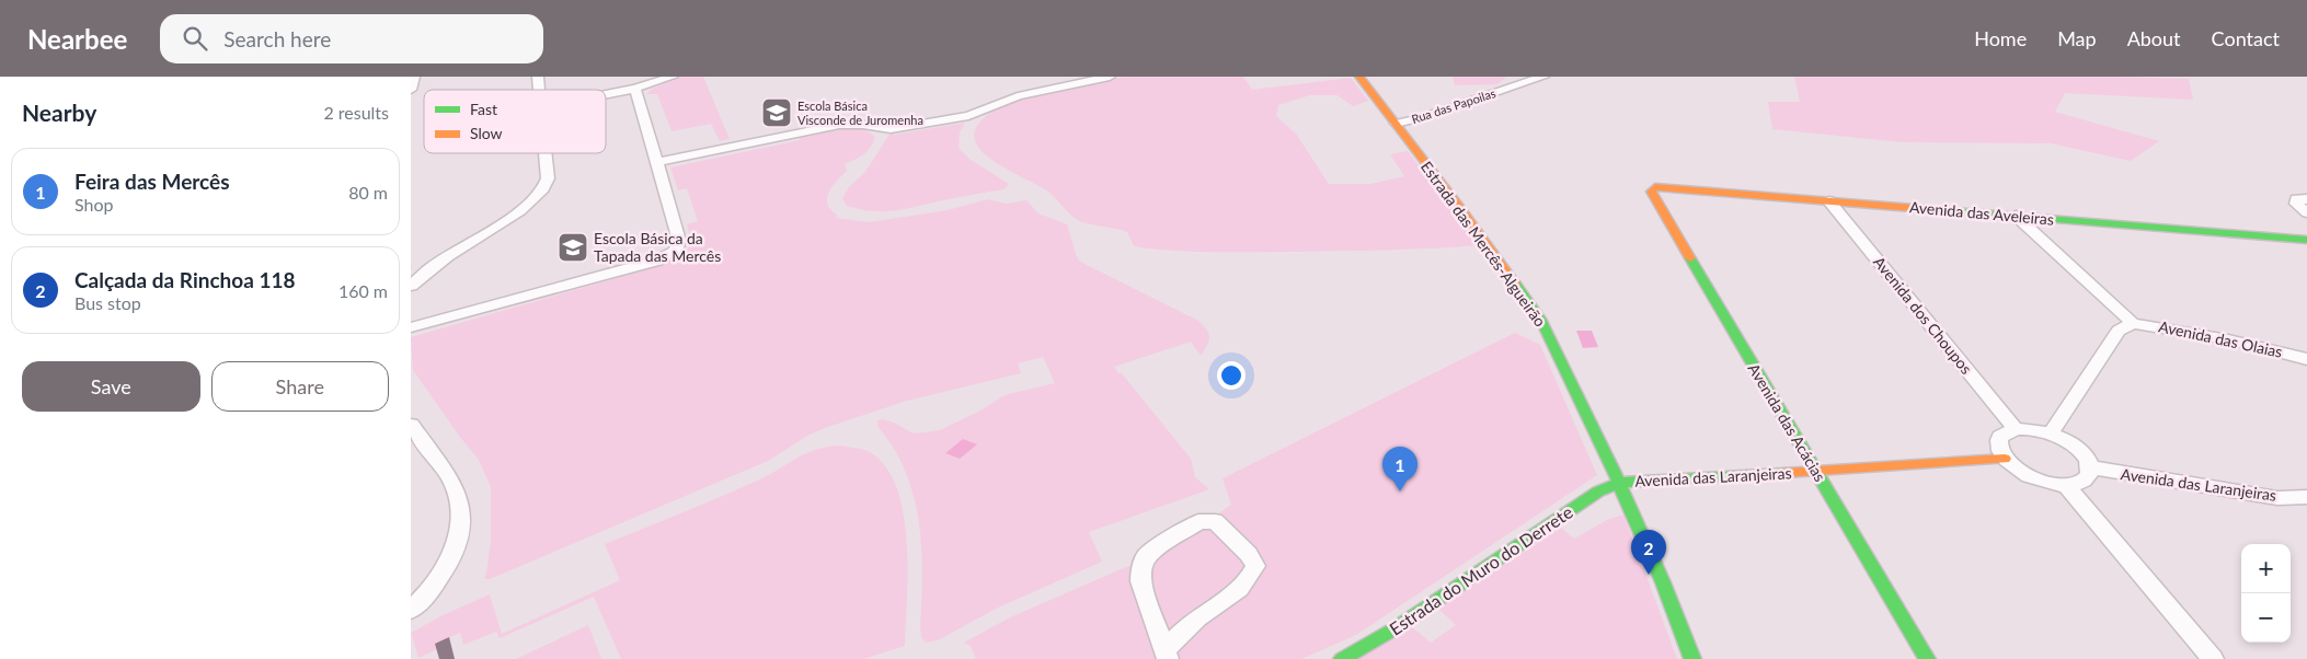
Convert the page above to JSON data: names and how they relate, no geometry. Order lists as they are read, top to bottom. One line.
{"streets":{"street":["Rua das Papoilas","Avenida das Aveleiras","Estrada das Mercês-Algueirão","Avenida dos Choupos","Avenida das Olaias","Avenida das Acácias","Avenida das Laranjeiras","Estrada do Muro do Derrete"]},"crossings":[["Rua das Papoilas","Estrada das Mercês-Algueirão"],["Avenida das Aveleiras","Avenida dos Choupos"],["Avenida das Aveleiras","Avenida das Acácias"],["Estrada das Mercês-Algueirão","Avenida das Laranjeiras"],["Estrada das Mercês-Algueirão","Estrada do Muro do Derrete"],["Avenida das Acácias","Avenida das Laranjeiras"],["Avenida das Laranjeiras","Estrada do Muro do Derrete"]],"places":{"school or university":["Escola Básica Visconde de Juromenha","Escola Básica da Tapada das Mercês"]},"legend":["Fast","Slow"],"page":{"header":"Nearbee","search":"Search here","nav":["Home","Map","About","Contact"],"heading":["Nearby","2 results"],"list":[{"mark":"1","name":"Feira das Mercês","note":"Shop","value":"80 m"},{"mark":"2","name":"Calçada da Rinchoa 118","note":"Bus stop","value":"160 m"}],"buttons":["Save","Share"],"pins":["1","2"],"map_buttons":["+","−"]}}
